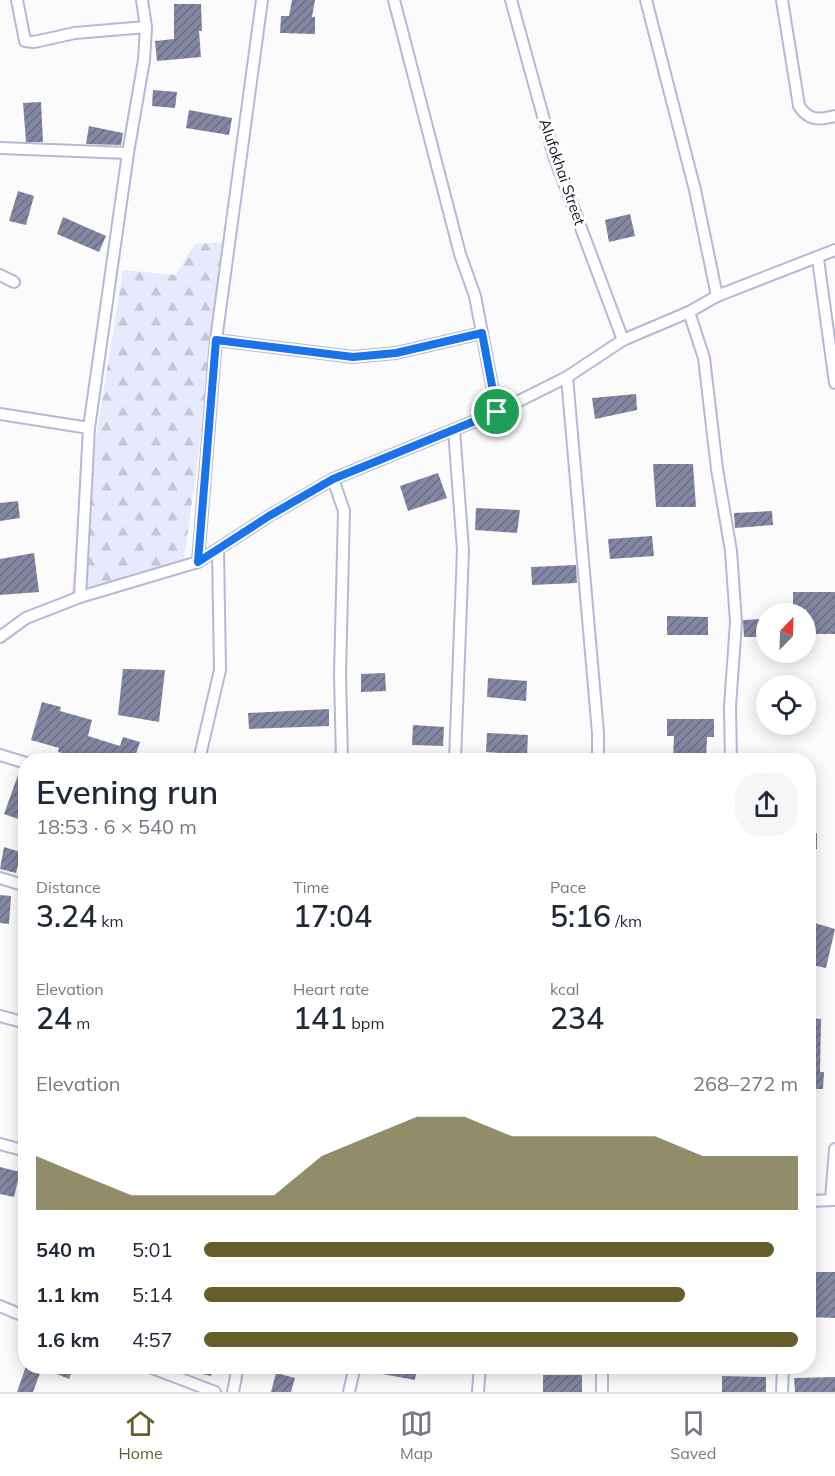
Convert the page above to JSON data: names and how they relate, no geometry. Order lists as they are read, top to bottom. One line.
{"streets":{"street":["Alufokhai Street"]},"north":"top right","page":{"heading":["Evening run","18:53 · 6 × 540 m"],"stats":[["Distance","3.24 km"],["Time","17:04"],["Pace","5:16 /km"],["Elevation","24 m"],["Heart rate","141 bpm"],["kcal","234"]],"chart":["Elevation","268–272 m"],"list":[{"name":"540 m","note":"5:01"},{"name":"1.1 km","note":"5:14"},{"name":"1.6 km","note":"4:57"}],"tabs":["Home","Map","Saved"]}}
